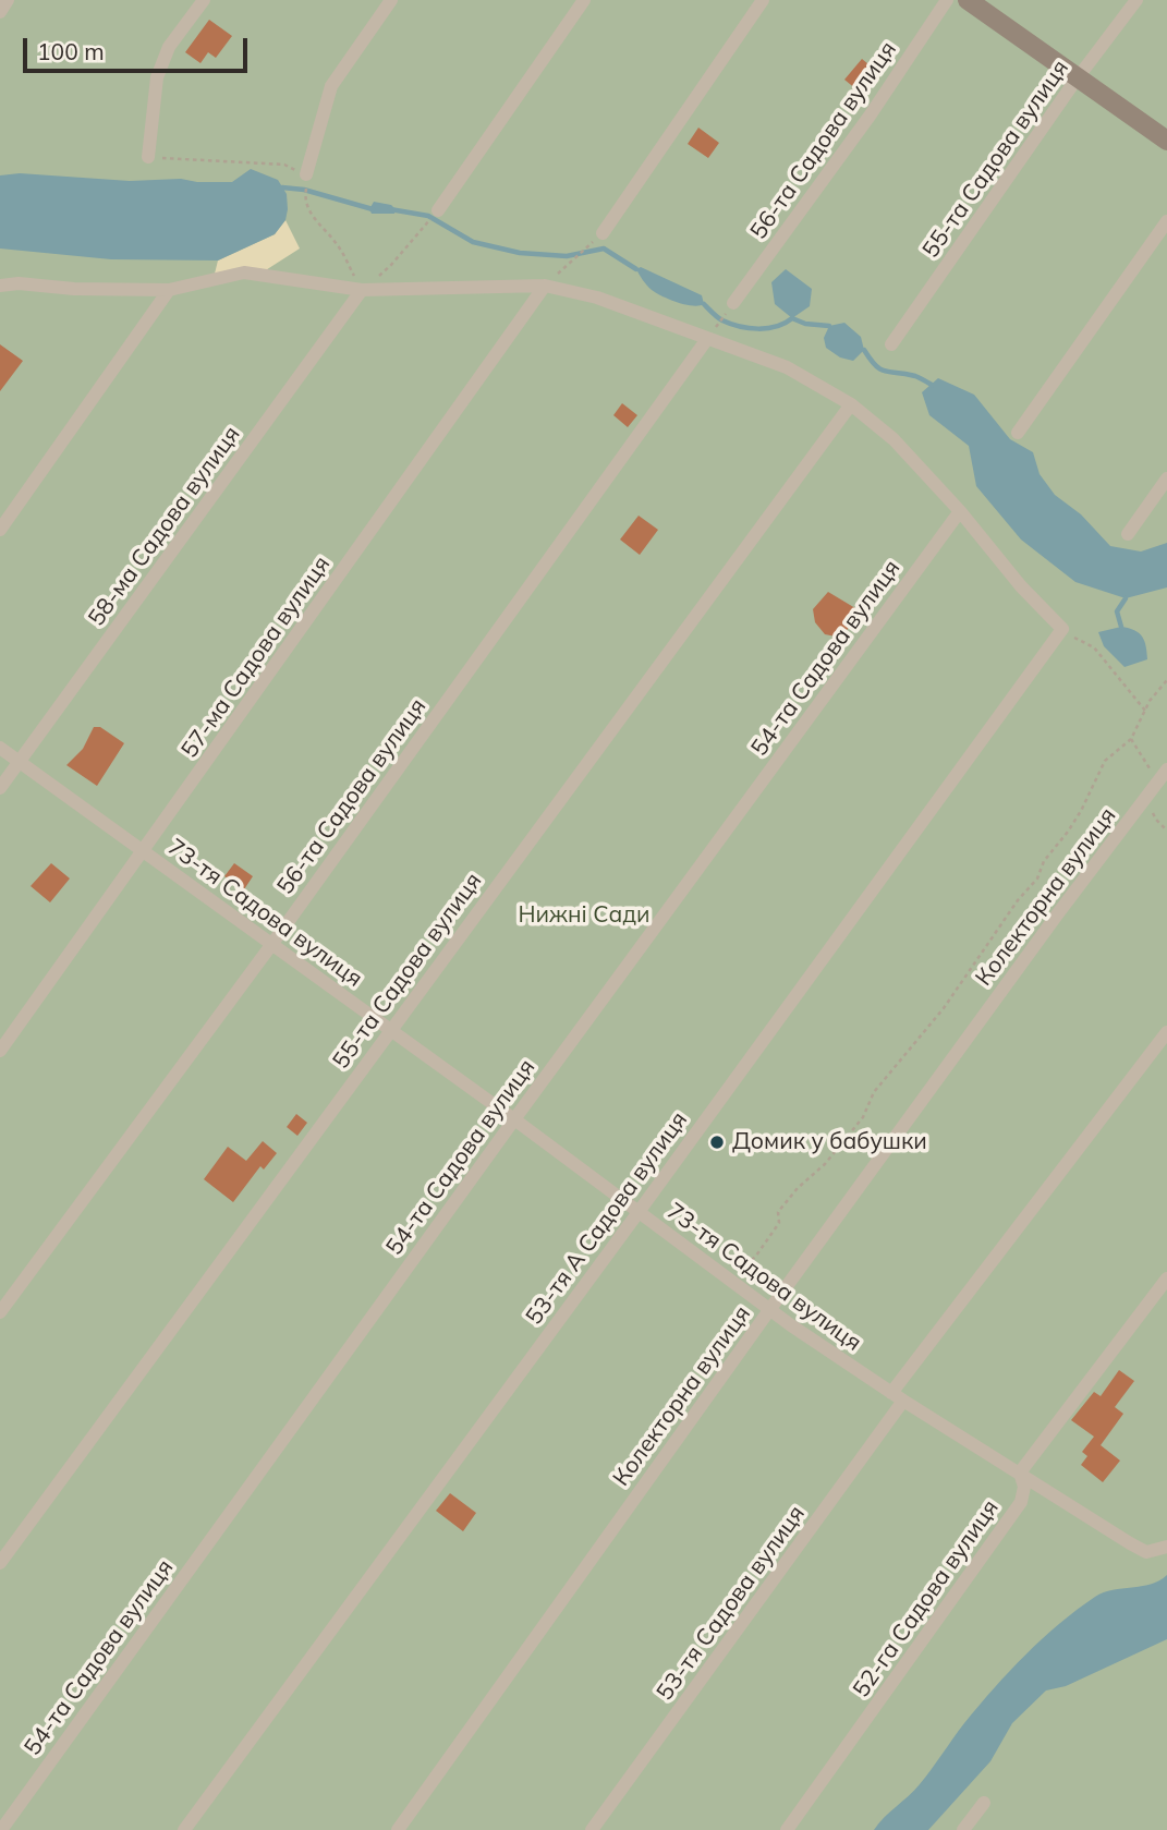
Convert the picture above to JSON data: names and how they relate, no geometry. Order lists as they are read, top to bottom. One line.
{"streets":{"street":["56-та Садова вулиця","55-та Садова вулиця","58-ма Садова вулиця","57-ма Садова вулиця","54-та Садова вулиця","Колекторна вулиця","73-тя Садова вулиця","53-тя А Садова вулиця","52-га Садова вулиця","53-тя Садова вулиця"]},"crossings":[["56-та Садова вулиця","73-тя Садова вулиця"],["55-та Садова вулиця","73-тя Садова вулиця"],["58-ма Садова вулиця","73-тя Садова вулиця"],["57-ма Садова вулиця","73-тя Садова вулиця"],["54-та Садова вулиця","73-тя Садова вулиця"],["Колекторна вулиця","73-тя Садова вулиця"],["73-тя Садова вулиця","53-тя А Садова вулиця"],["73-тя Садова вулиця","52-га Садова вулиця"],["73-тя Садова вулиця","53-тя Садова вулиця"]],"parks":["Нижні Сади"],"places":["Домик у бабушки"],"scale_bar":"100 m"}
